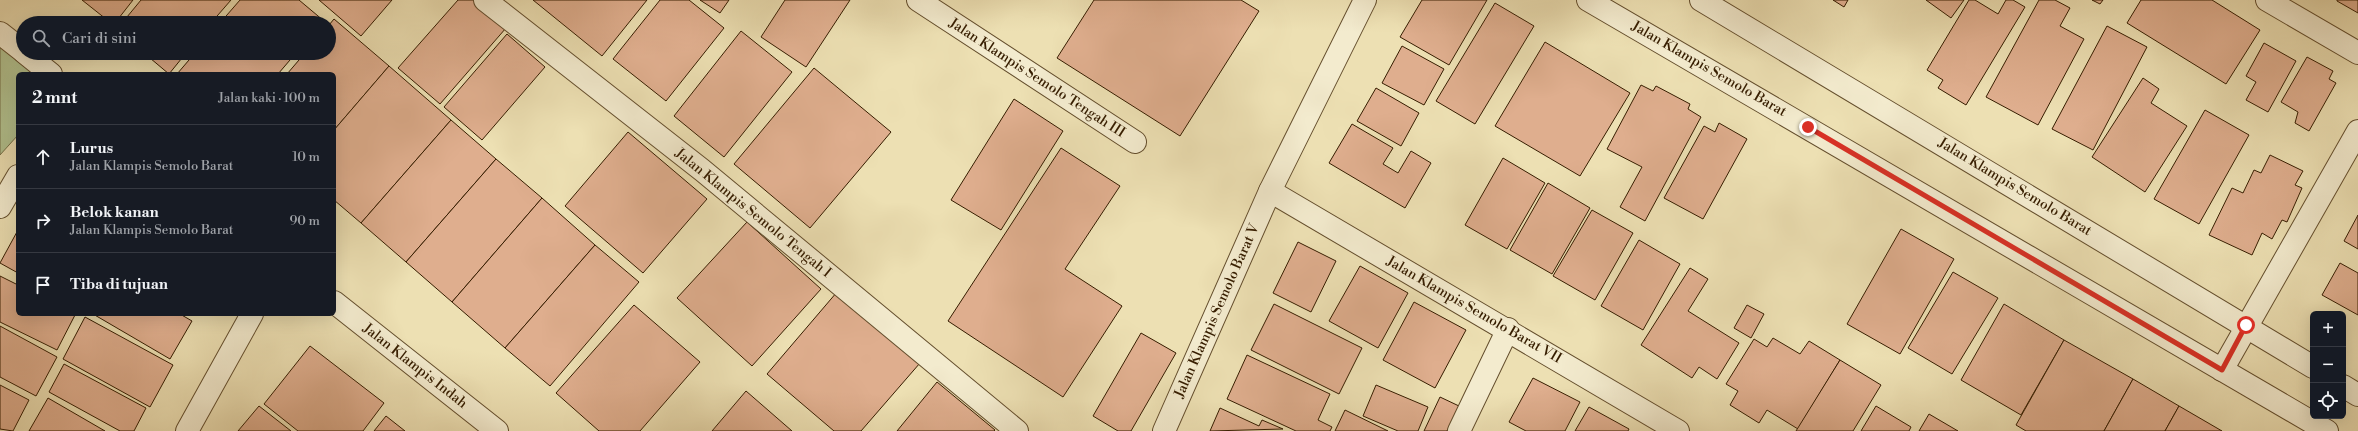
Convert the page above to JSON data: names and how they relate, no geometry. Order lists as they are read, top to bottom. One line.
{"streets":{"street":["Jalan Klampis Semolo Barat","Jalan Klampis Semolo Tengah III","Jalan Klampis Semolo Tengah I","Jalan Klampis Semolo Barat VII","Jalan Klampis Semolo Barat V","Jalan Klampis Indah"]},"crossings":[["Jalan Klampis Semolo Barat VII","Jalan Klampis Semolo Barat V"]],"page":{"search":"Cari di sini","heading":["2 mnt","Jalan kaki · 100 m"],"list":[["Lurus","Jalan Klampis Semolo Barat","10 m"],["Belok kanan","Jalan Klampis Semolo Barat","90 m"],"Tiba di tujuan"],"map_buttons":["+","−"]}}
